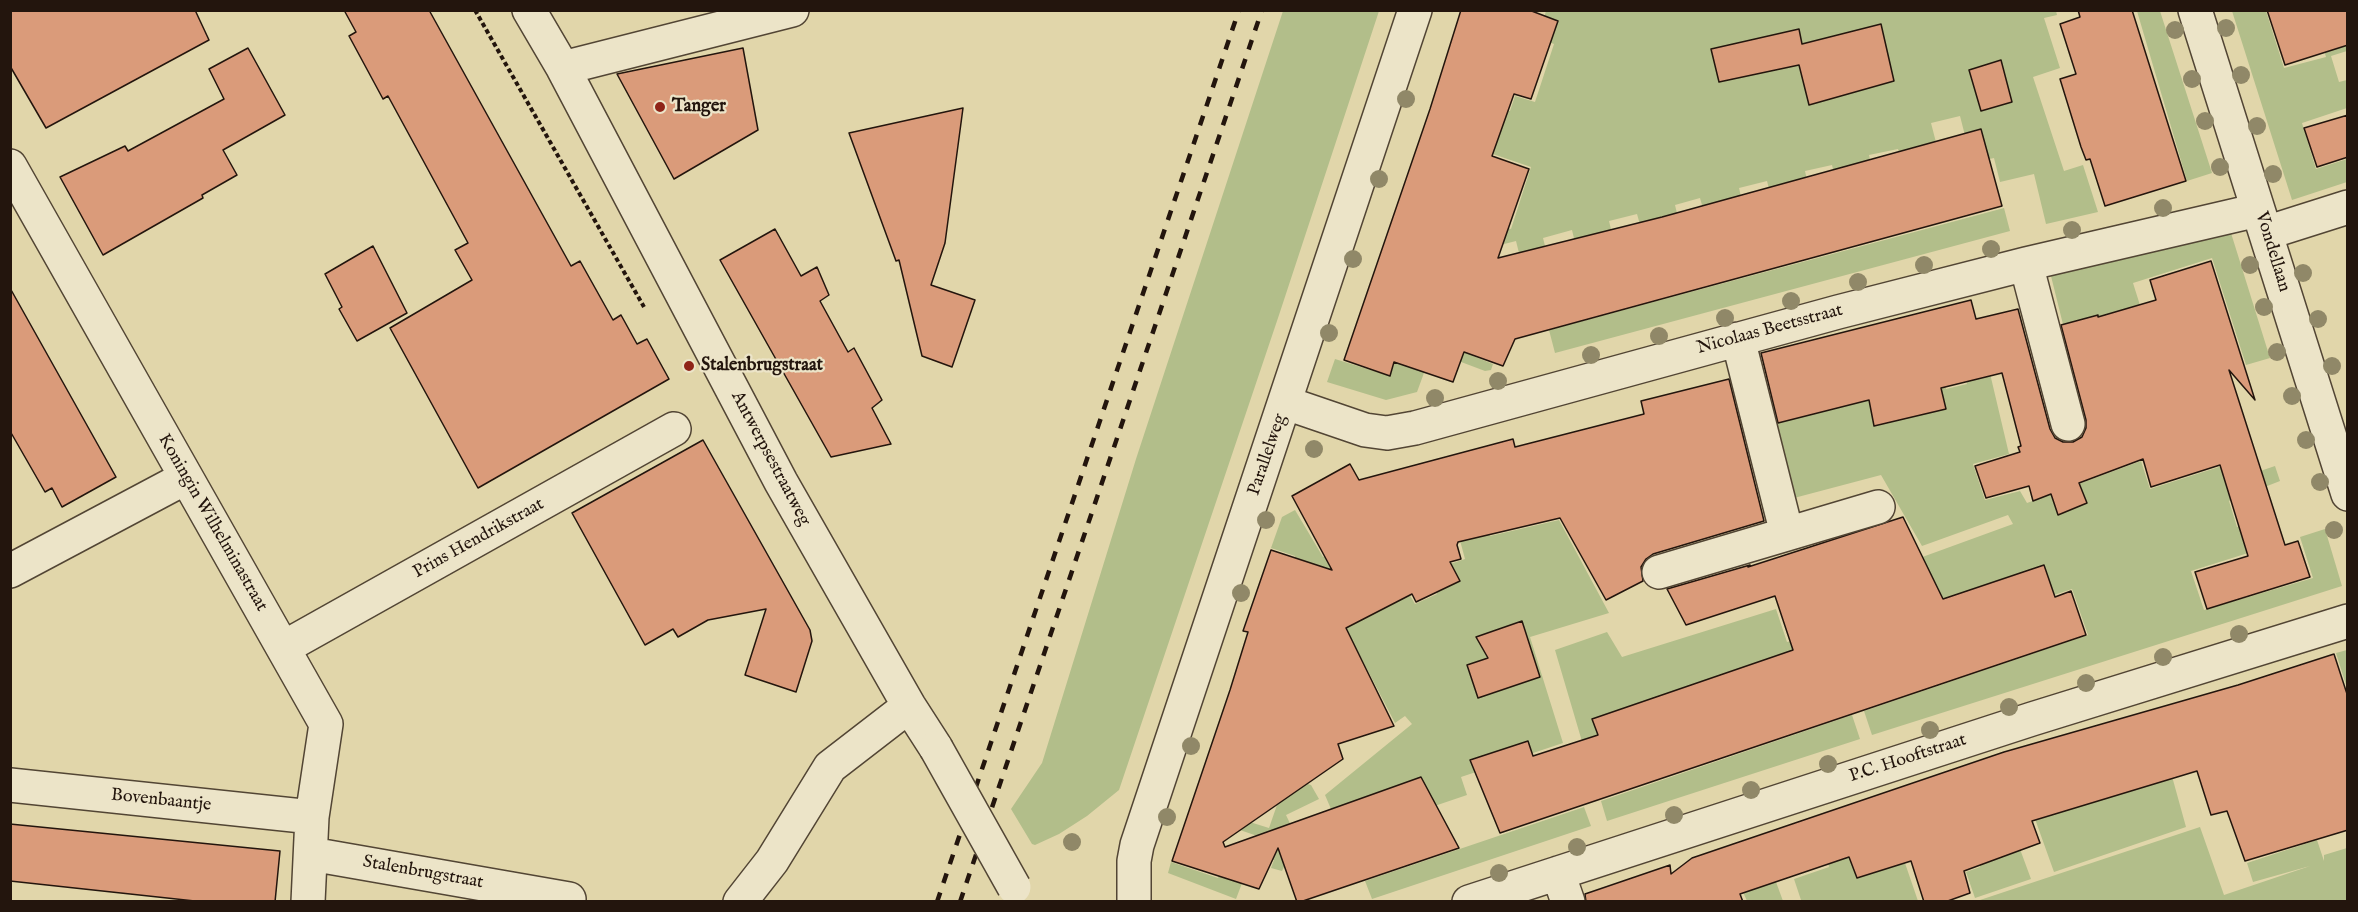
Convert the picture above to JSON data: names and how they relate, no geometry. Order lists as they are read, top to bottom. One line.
{"streets":{"street":["Vondellaan","Nicolaas Beetsstraat","Parallelweg","Antwerpsestraatweg","Koningin Wilhelminastraat","Prins Hendrikstraat","P.C. Hooftstraat","Bovenbaantje","Stalenbrugstraat"]},"crossings":[["Vondellaan","Nicolaas Beetsstraat"],["Nicolaas Beetsstraat","Parallelweg"],["Koningin Wilhelminastraat","Prins Hendrikstraat"],["Koningin Wilhelminastraat","Bovenbaantje"],["Koningin Wilhelminastraat","Stalenbrugstraat"]],"places":["Tanger","Stalenbrugstraat"]}
